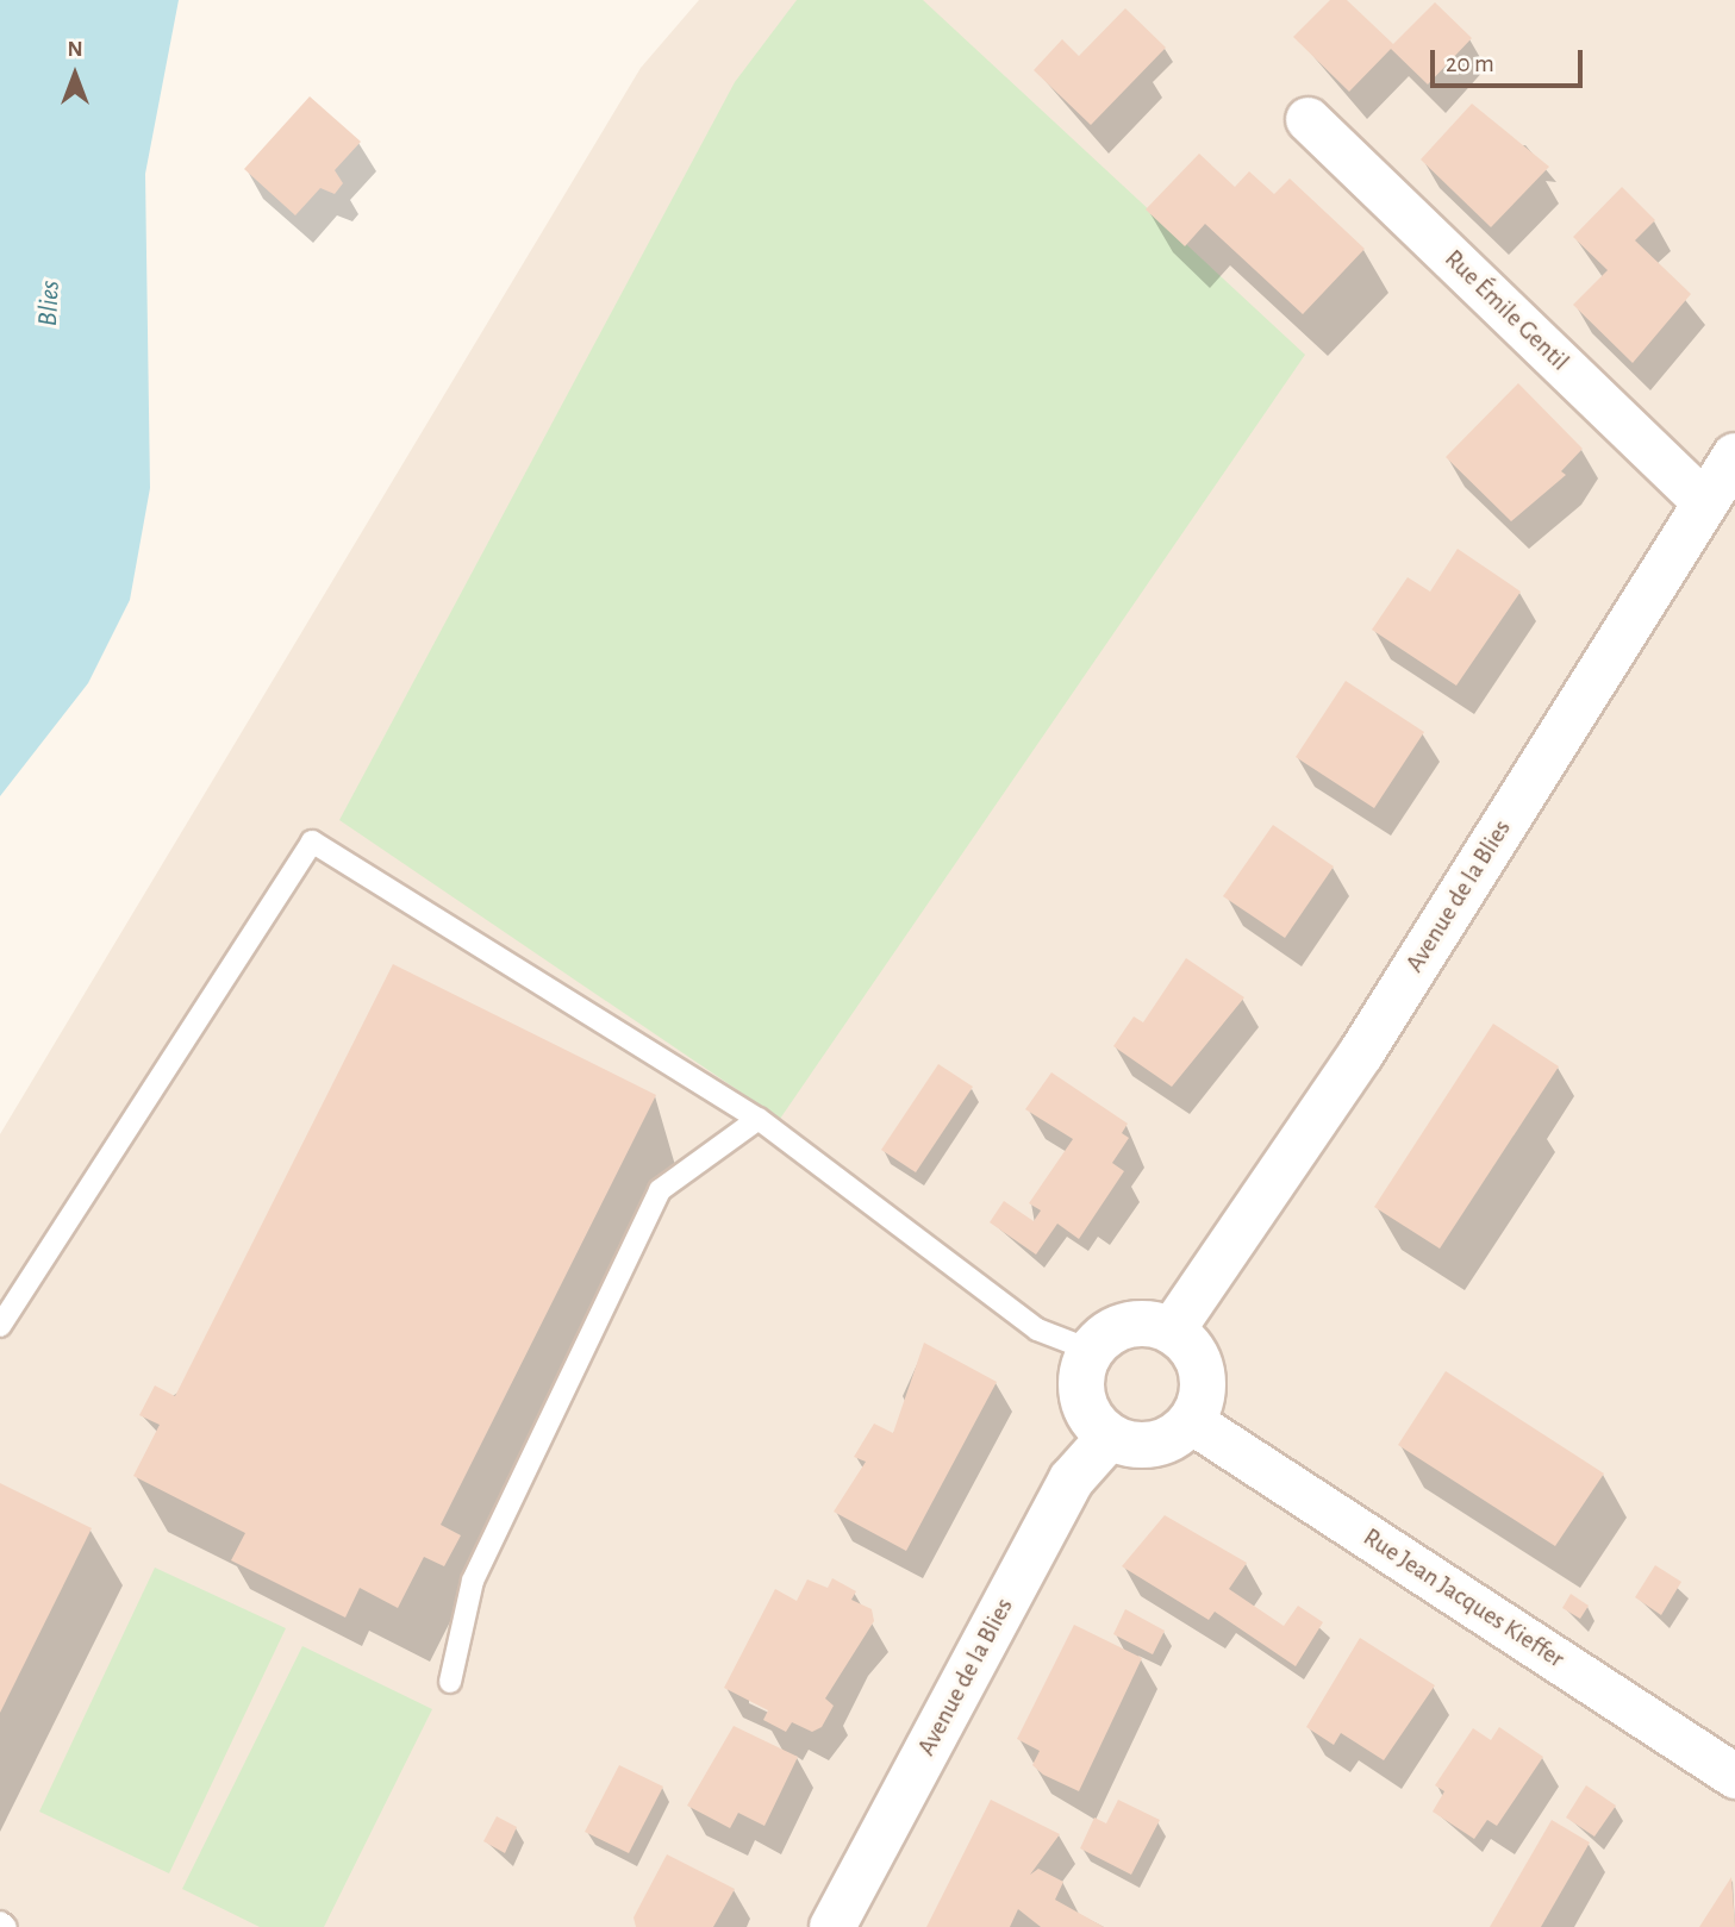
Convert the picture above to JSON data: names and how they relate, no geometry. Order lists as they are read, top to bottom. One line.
{"streets":{"main road":["Avenue de la Blies"],"street":["Rue Émile Gentil","Rue Jean Jacques Kieffer"]},"crossings":[["Rue Émile Gentil","Avenue de la Blies"],["Avenue de la Blies","Rue Jean Jacques Kieffer"]],"water":["Blies"],"scale_bar":"20 m","north":"top"}
